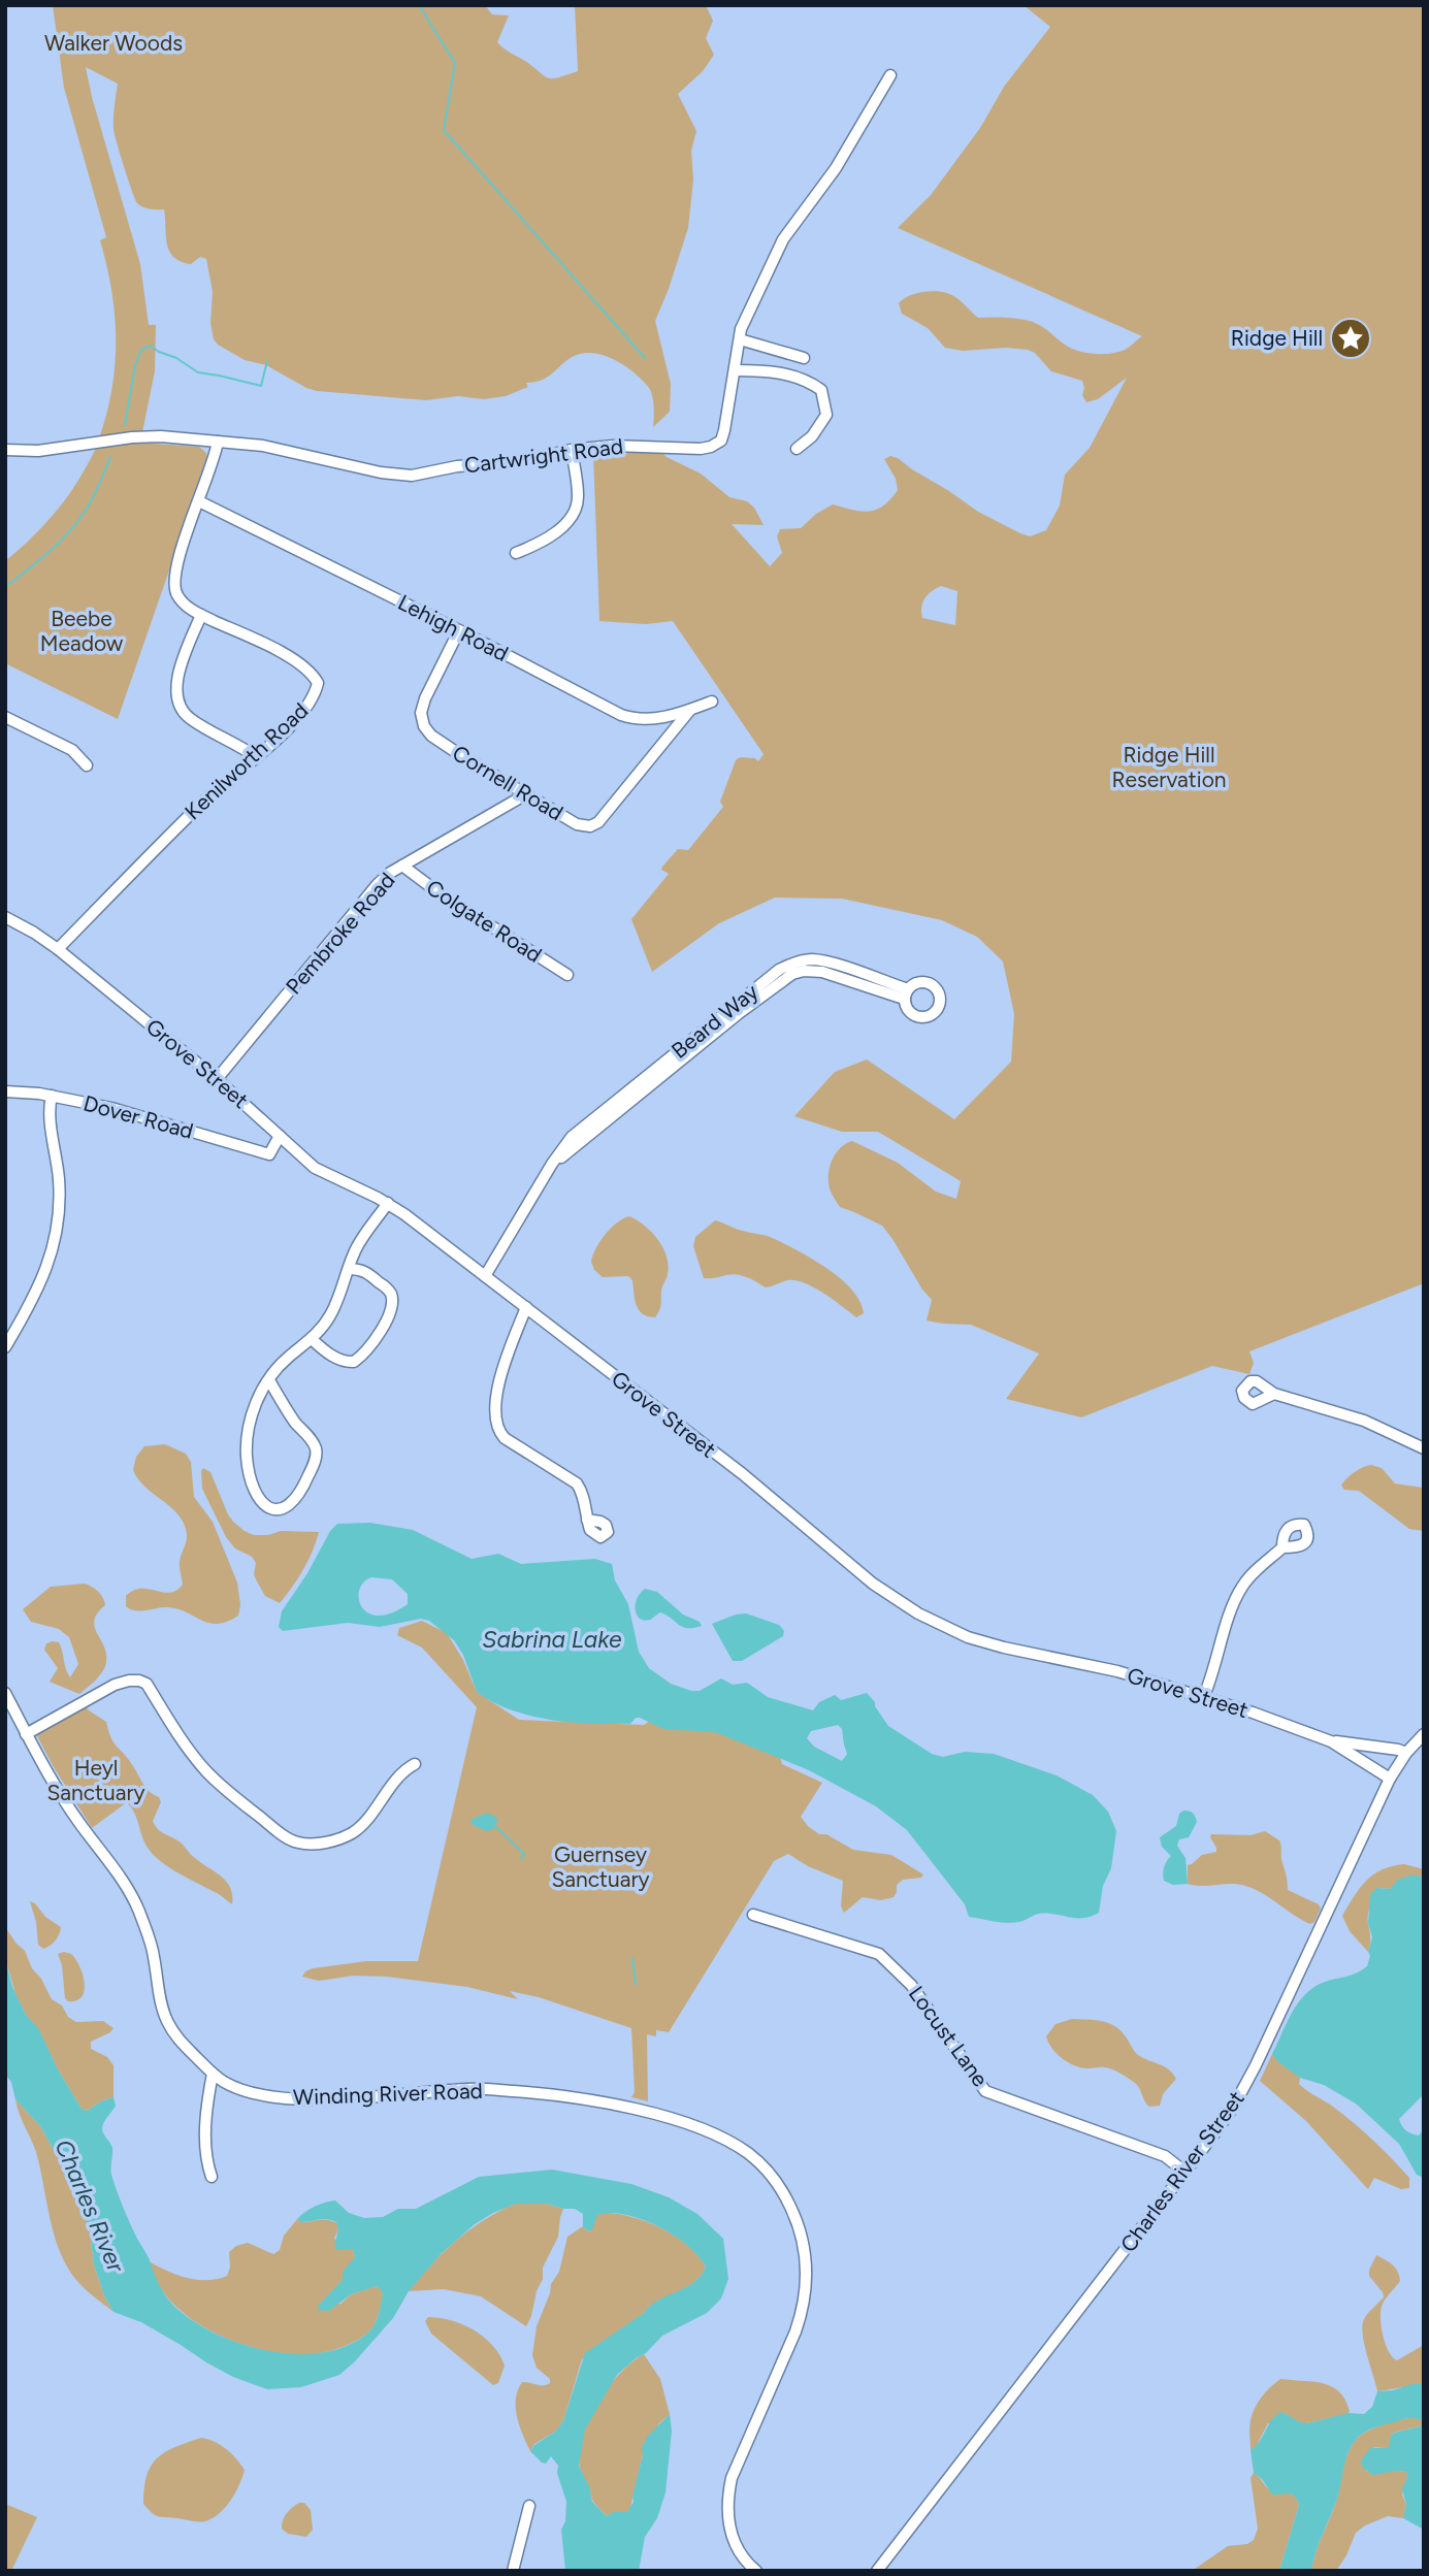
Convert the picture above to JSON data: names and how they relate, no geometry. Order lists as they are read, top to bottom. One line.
{"streets":{"street":["Cartwright Road","Lehigh Road","Kenilworth Road","Cornell Road","Colgate Road","Pembroke Road","Beard Way","Grove Street","Dover Road","Locust Lane","Winding River Road","Charles River Street"]},"crossings":[["Cartwright Road","Kenilworth Road"],["Lehigh Road","Kenilworth Road"],["Lehigh Road","Cornell Road"],["Kenilworth Road","Grove Street"],["Cornell Road","Pembroke Road"],["Colgate Road","Pembroke Road"],["Pembroke Road","Grove Street"],["Beard Way","Grove Street"],["Grove Street","Dover Road"],["Grove Street","Charles River Street"],["Locust Lane","Charles River Street"]],"water":["Sabrina Lake","Charles River"],"parks":["Walker Woods","Beebe Meadow","Ridge Hill Reservation","Heyl Sanctuary","Guernsey Sanctuary"],"places":{"place":["Ridge Hill"]}}
